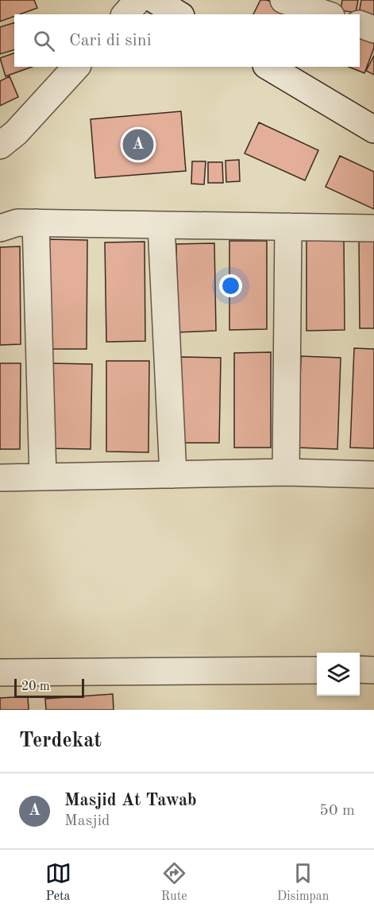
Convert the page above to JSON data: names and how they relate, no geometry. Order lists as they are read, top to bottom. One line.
{"scale_bar":"20 m","page":{"search":"Cari di sini","pins":"A","scale":"20 m","heading":"Terdekat","list":[{"mark":"A","name":"Masjid At Tawab","note":"Masjid","value":"50 m"}],"nav":["Peta","Rute","Disimpan"]}}
